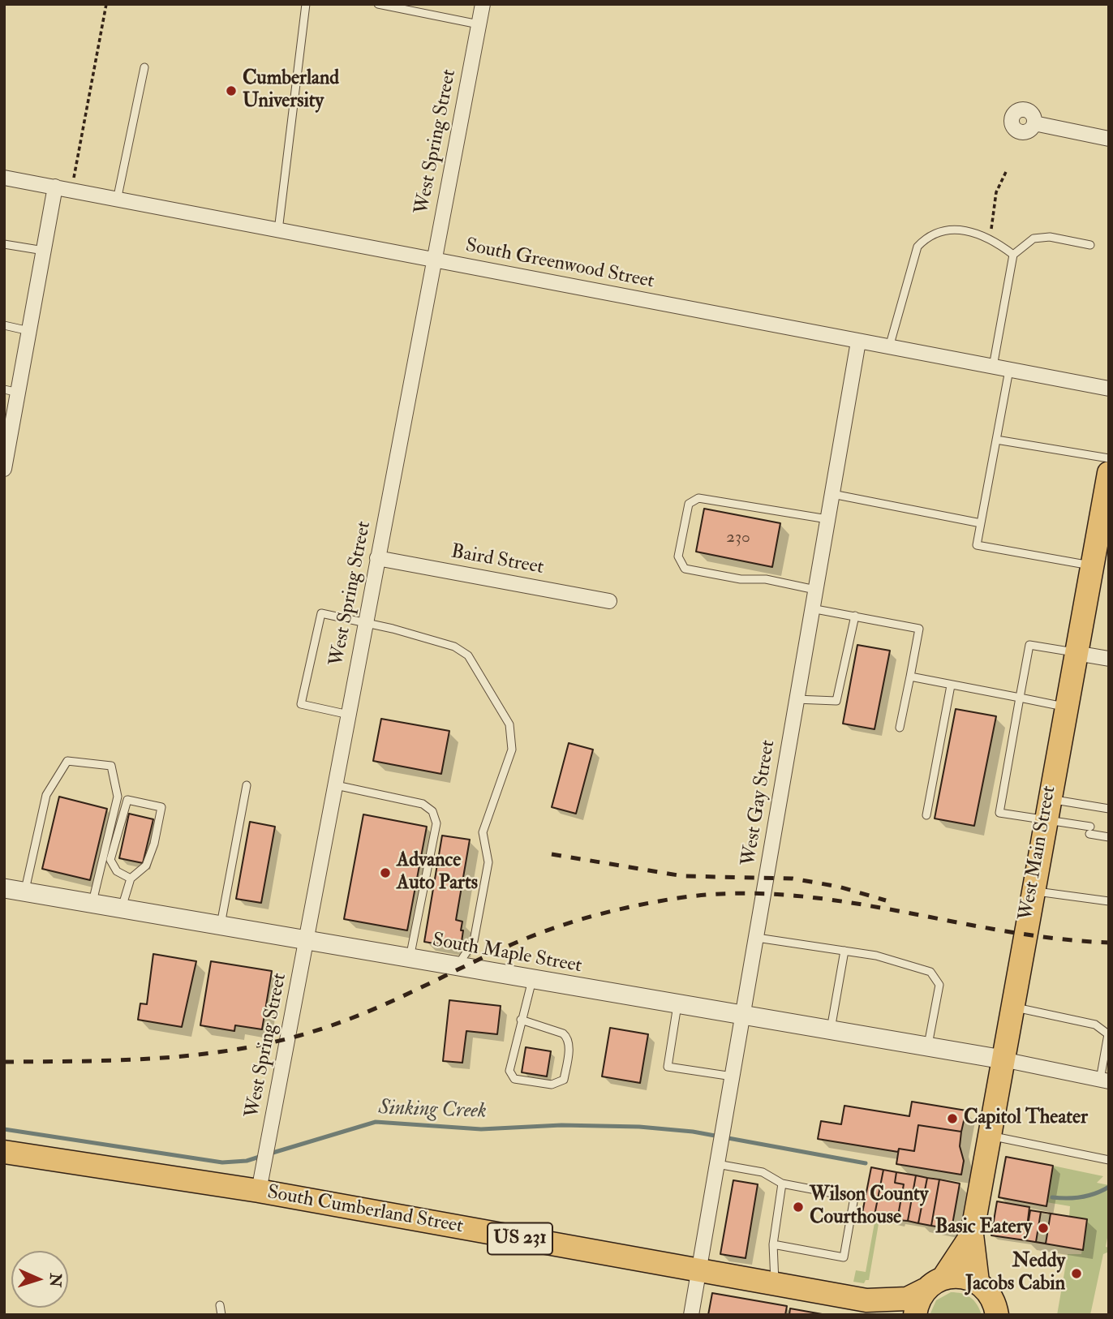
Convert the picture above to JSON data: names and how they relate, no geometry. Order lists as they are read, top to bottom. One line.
{"streets":{"main road":["West Main Street","South Cumberland Street","US 231"],"street":["West Spring Street","South Greenwood Street","Baird Street","West Gay Street","South Maple Street"]},"crossings":[["West Spring Street","South Greenwood Street"],["West Spring Street","Baird Street"],["West Spring Street","South Maple Street"],["West Spring Street","South Cumberland Street"],["South Greenwood Street","West Gay Street"],["West Gay Street","South Maple Street"],["West Gay Street","South Cumberland Street"],["West Main Street","South Maple Street"],["West Main Street","South Cumberland Street"],["West Main Street","US 231"],["South Cumberland Street","US 231"]],"water":["Sinking Creek"],"places":["Cumberland University","Advance Auto Parts","Capitol Theater","Wilson County Courthouse","Basic Eatery","Neddy Jacobs Cabin"],"house_numbers":["230"],"north":"right"}
